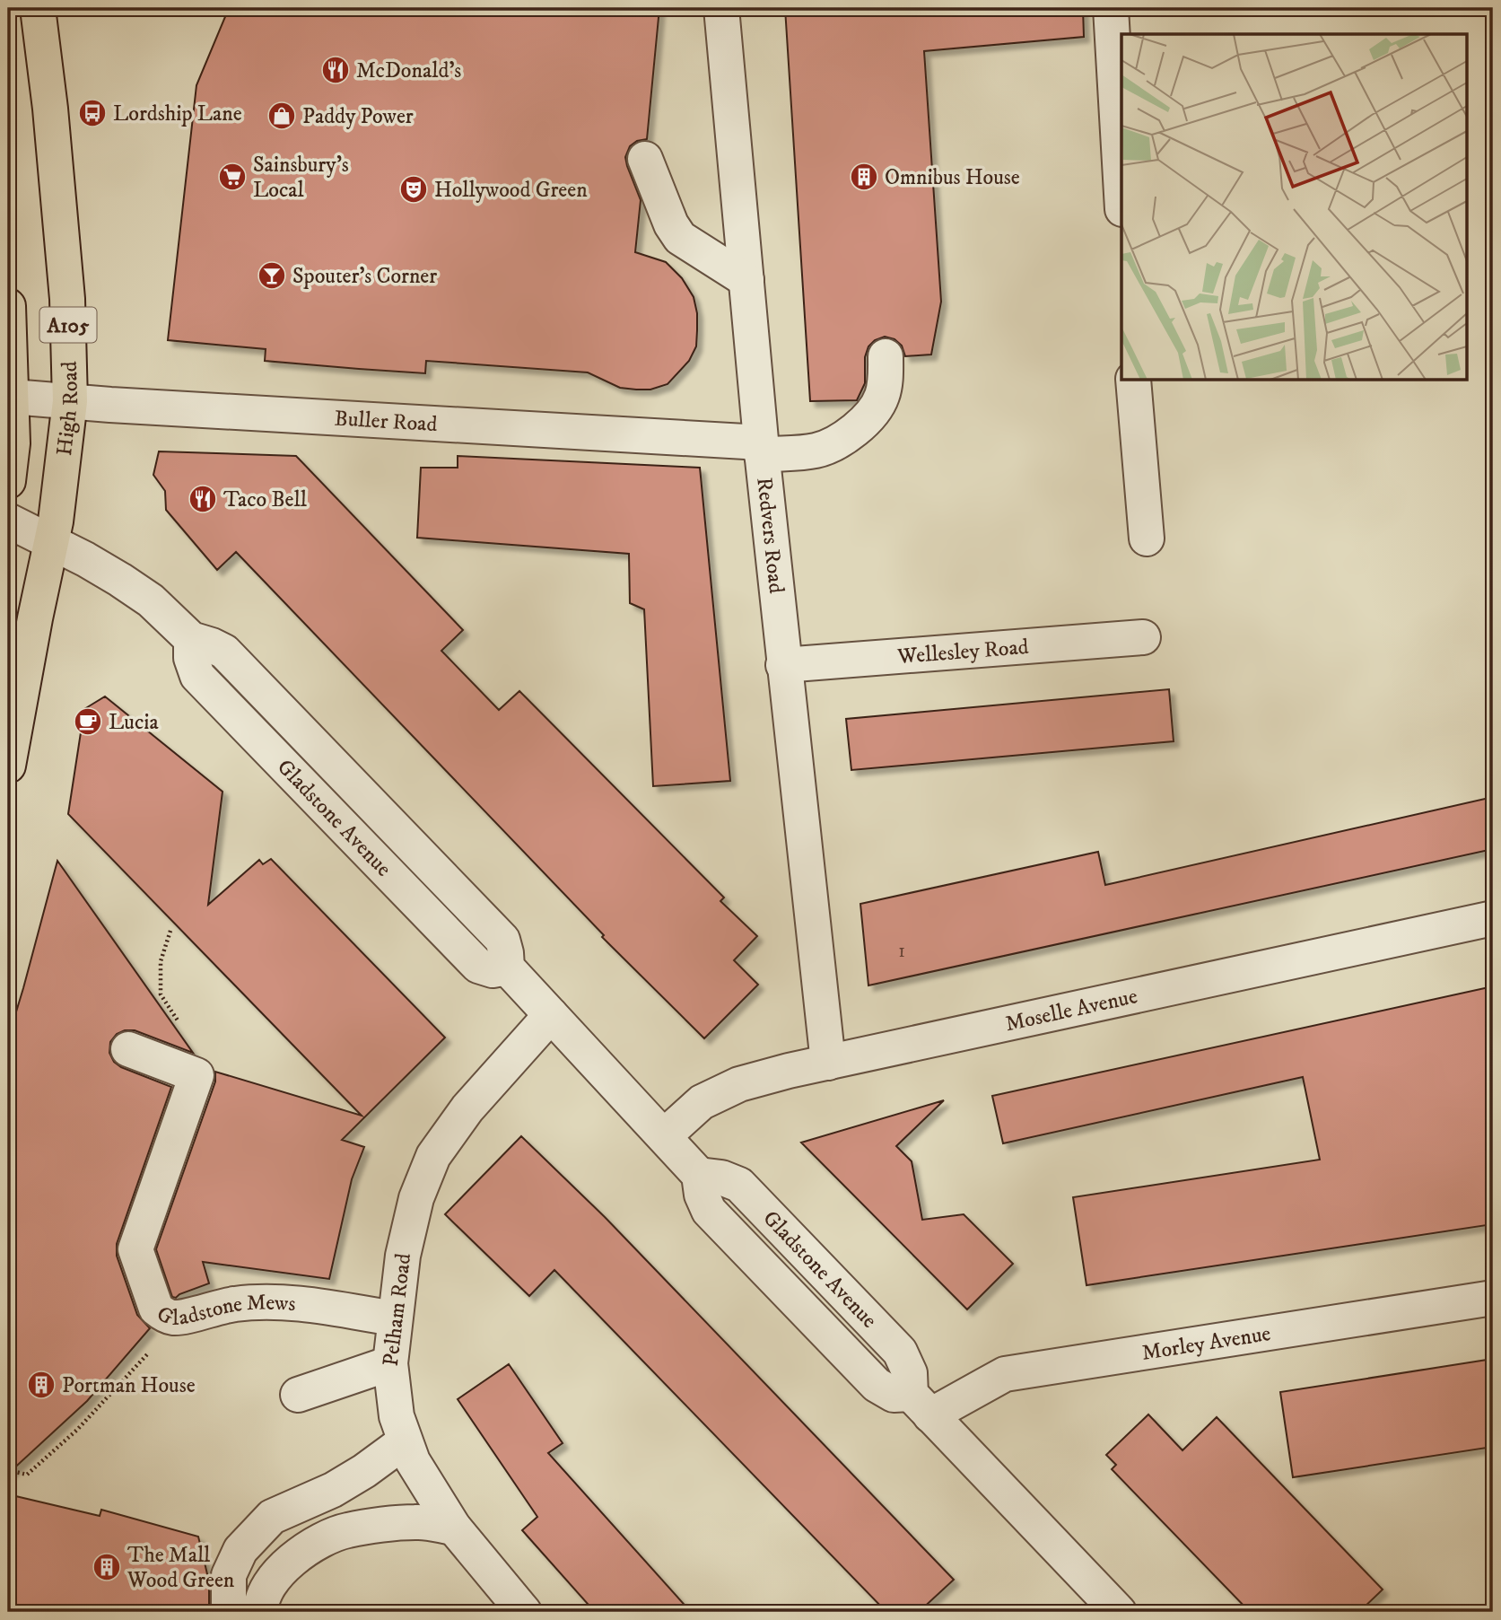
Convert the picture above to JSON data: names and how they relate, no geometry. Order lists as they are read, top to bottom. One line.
{"streets":{"main road":["A105","High Road"],"street":["Buller Road","Redvers Road","Wellesley Road","Gladstone Avenue","Moselle Avenue","Gladstone Mews","Pelham Road","Morley Avenue"]},"crossings":[["A105","Buller Road"],["High Road","Buller Road"],["High Road","Gladstone Avenue"],["Buller Road","Redvers Road"],["Redvers Road","Wellesley Road"],["Redvers Road","Moselle Avenue"],["Gladstone Avenue","Moselle Avenue"],["Gladstone Avenue","Pelham Road"],["Gladstone Avenue","Morley Avenue"],["Gladstone Mews","Pelham Road"]],"places":{"restaurant":["McDonald's","Taco Bell"],"bus stop":["Lordship Lane"],"shop":["Paddy Power"],"supermarket":["Sainsbury's Local"],"building":["Omnibus House","Portman House","The Mall Wood Green"],"theatre":["Hollywood Green"],"bar":["Spouter's Corner"],"cafe":["Lucia"]},"house_numbers":["1"]}
